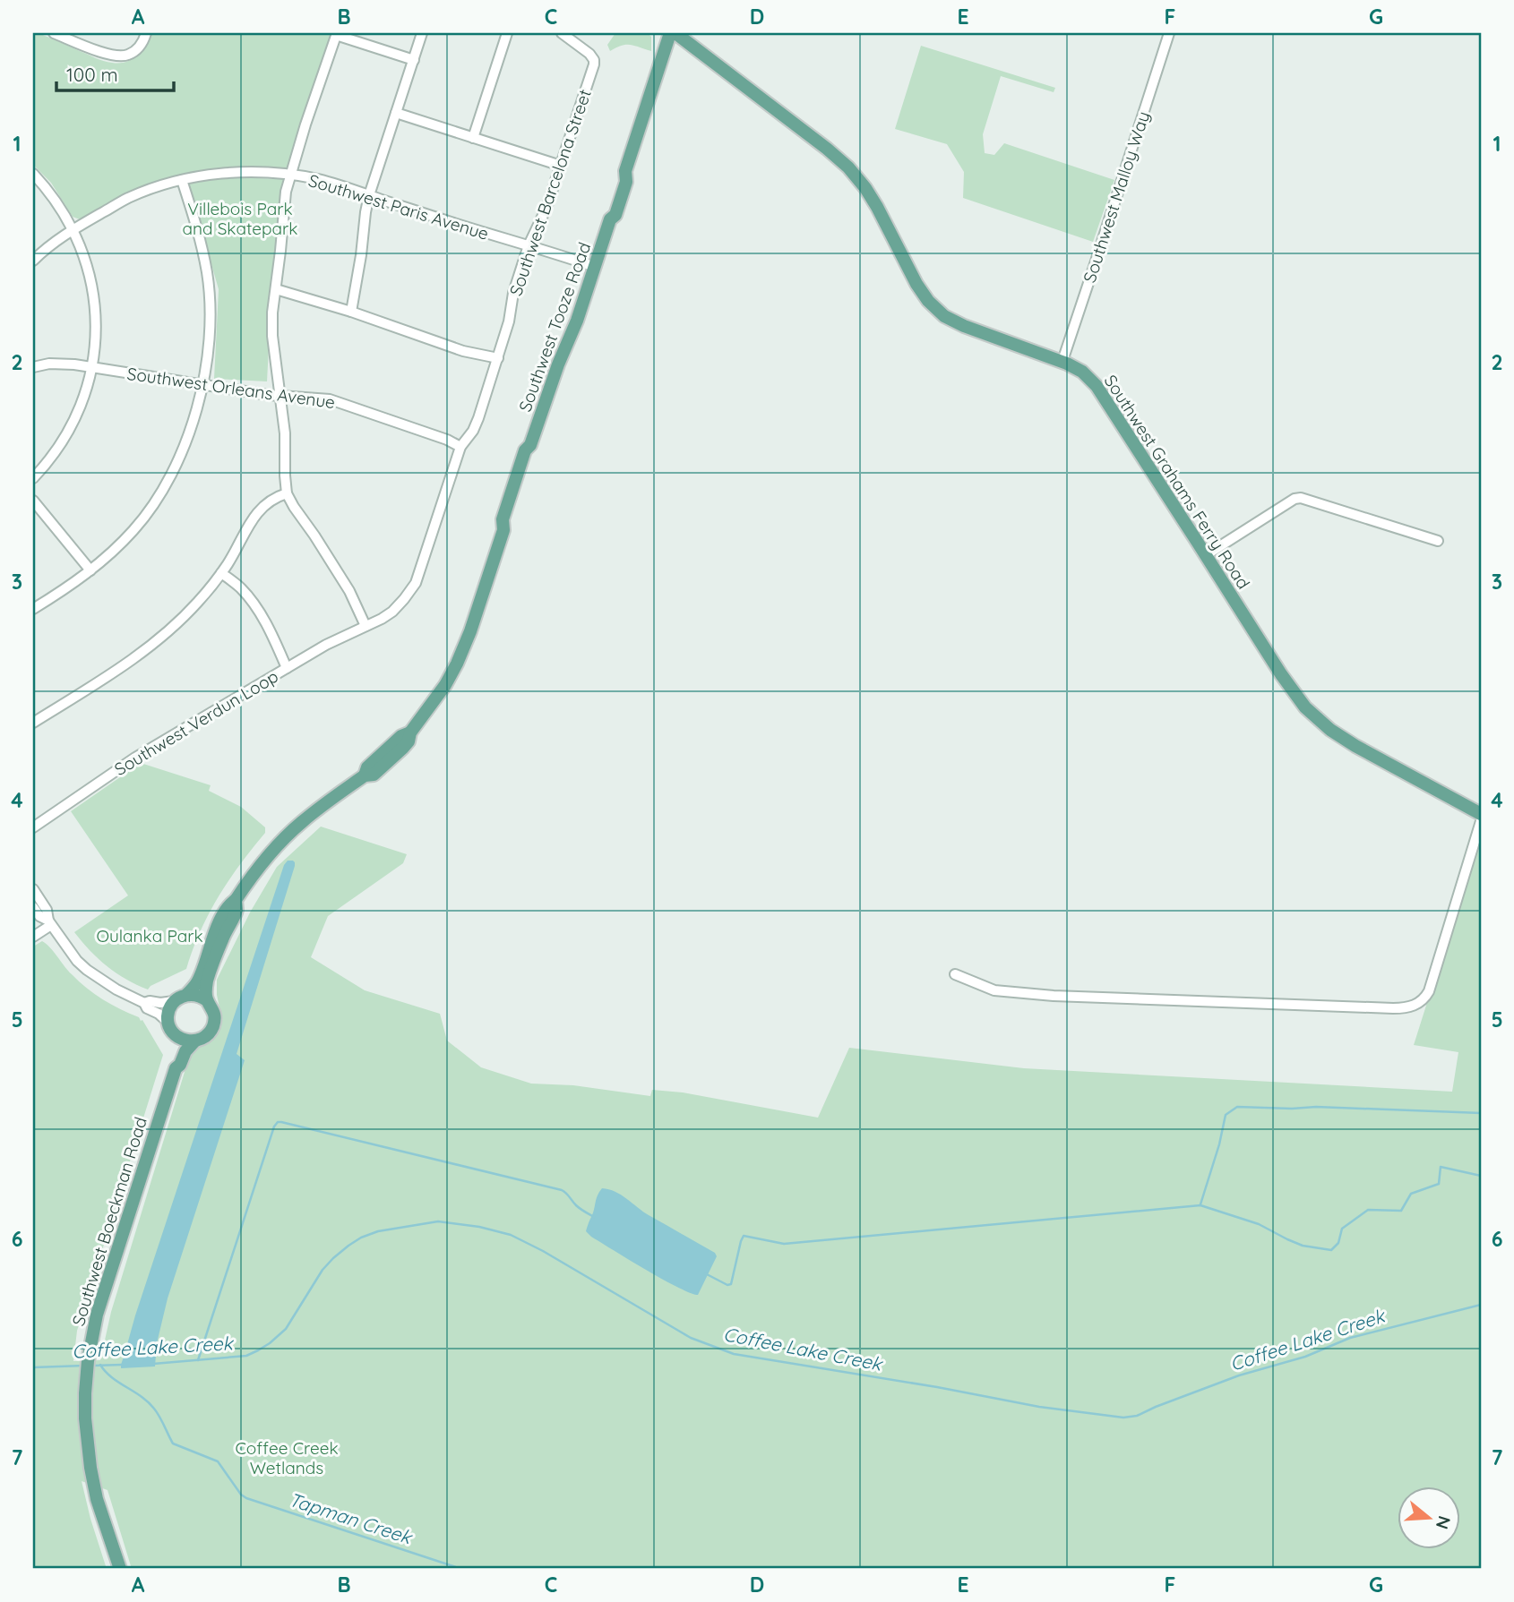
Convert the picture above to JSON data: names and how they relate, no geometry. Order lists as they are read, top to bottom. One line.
{"streets":{"main road":["Southwest Tooze Road","Southwest Grahams Ferry Road","Southwest Boeckman Road"],"street":["Southwest Barcelona Street","Southwest Malloy Way","Southwest Paris Avenue","Southwest Orleans Avenue","Southwest Verdun Loop"]},"crossings":[["Southwest Barcelona Street","Southwest Paris Avenue"],["Southwest Barcelona Street","Southwest Orleans Avenue"],["Southwest Barcelona Street","Southwest Verdun Loop"],["Southwest Malloy Way","Southwest Grahams Ferry Road"],["Southwest Paris Avenue","Southwest Tooze Road"],["Southwest Tooze Road","Southwest Boeckman Road"]],"water":["Coffee Lake Creek","Tapman Creek"],"parks":["Villebois Park and Skatepark","Oulanka Park","Coffee Creek Wetlands"],"scale_bar":"100 m","north":"right","grid":{"columns":["A","B","C","D","E","F","G"],"rows":["1","2","3","4","5","6","7"]}}
